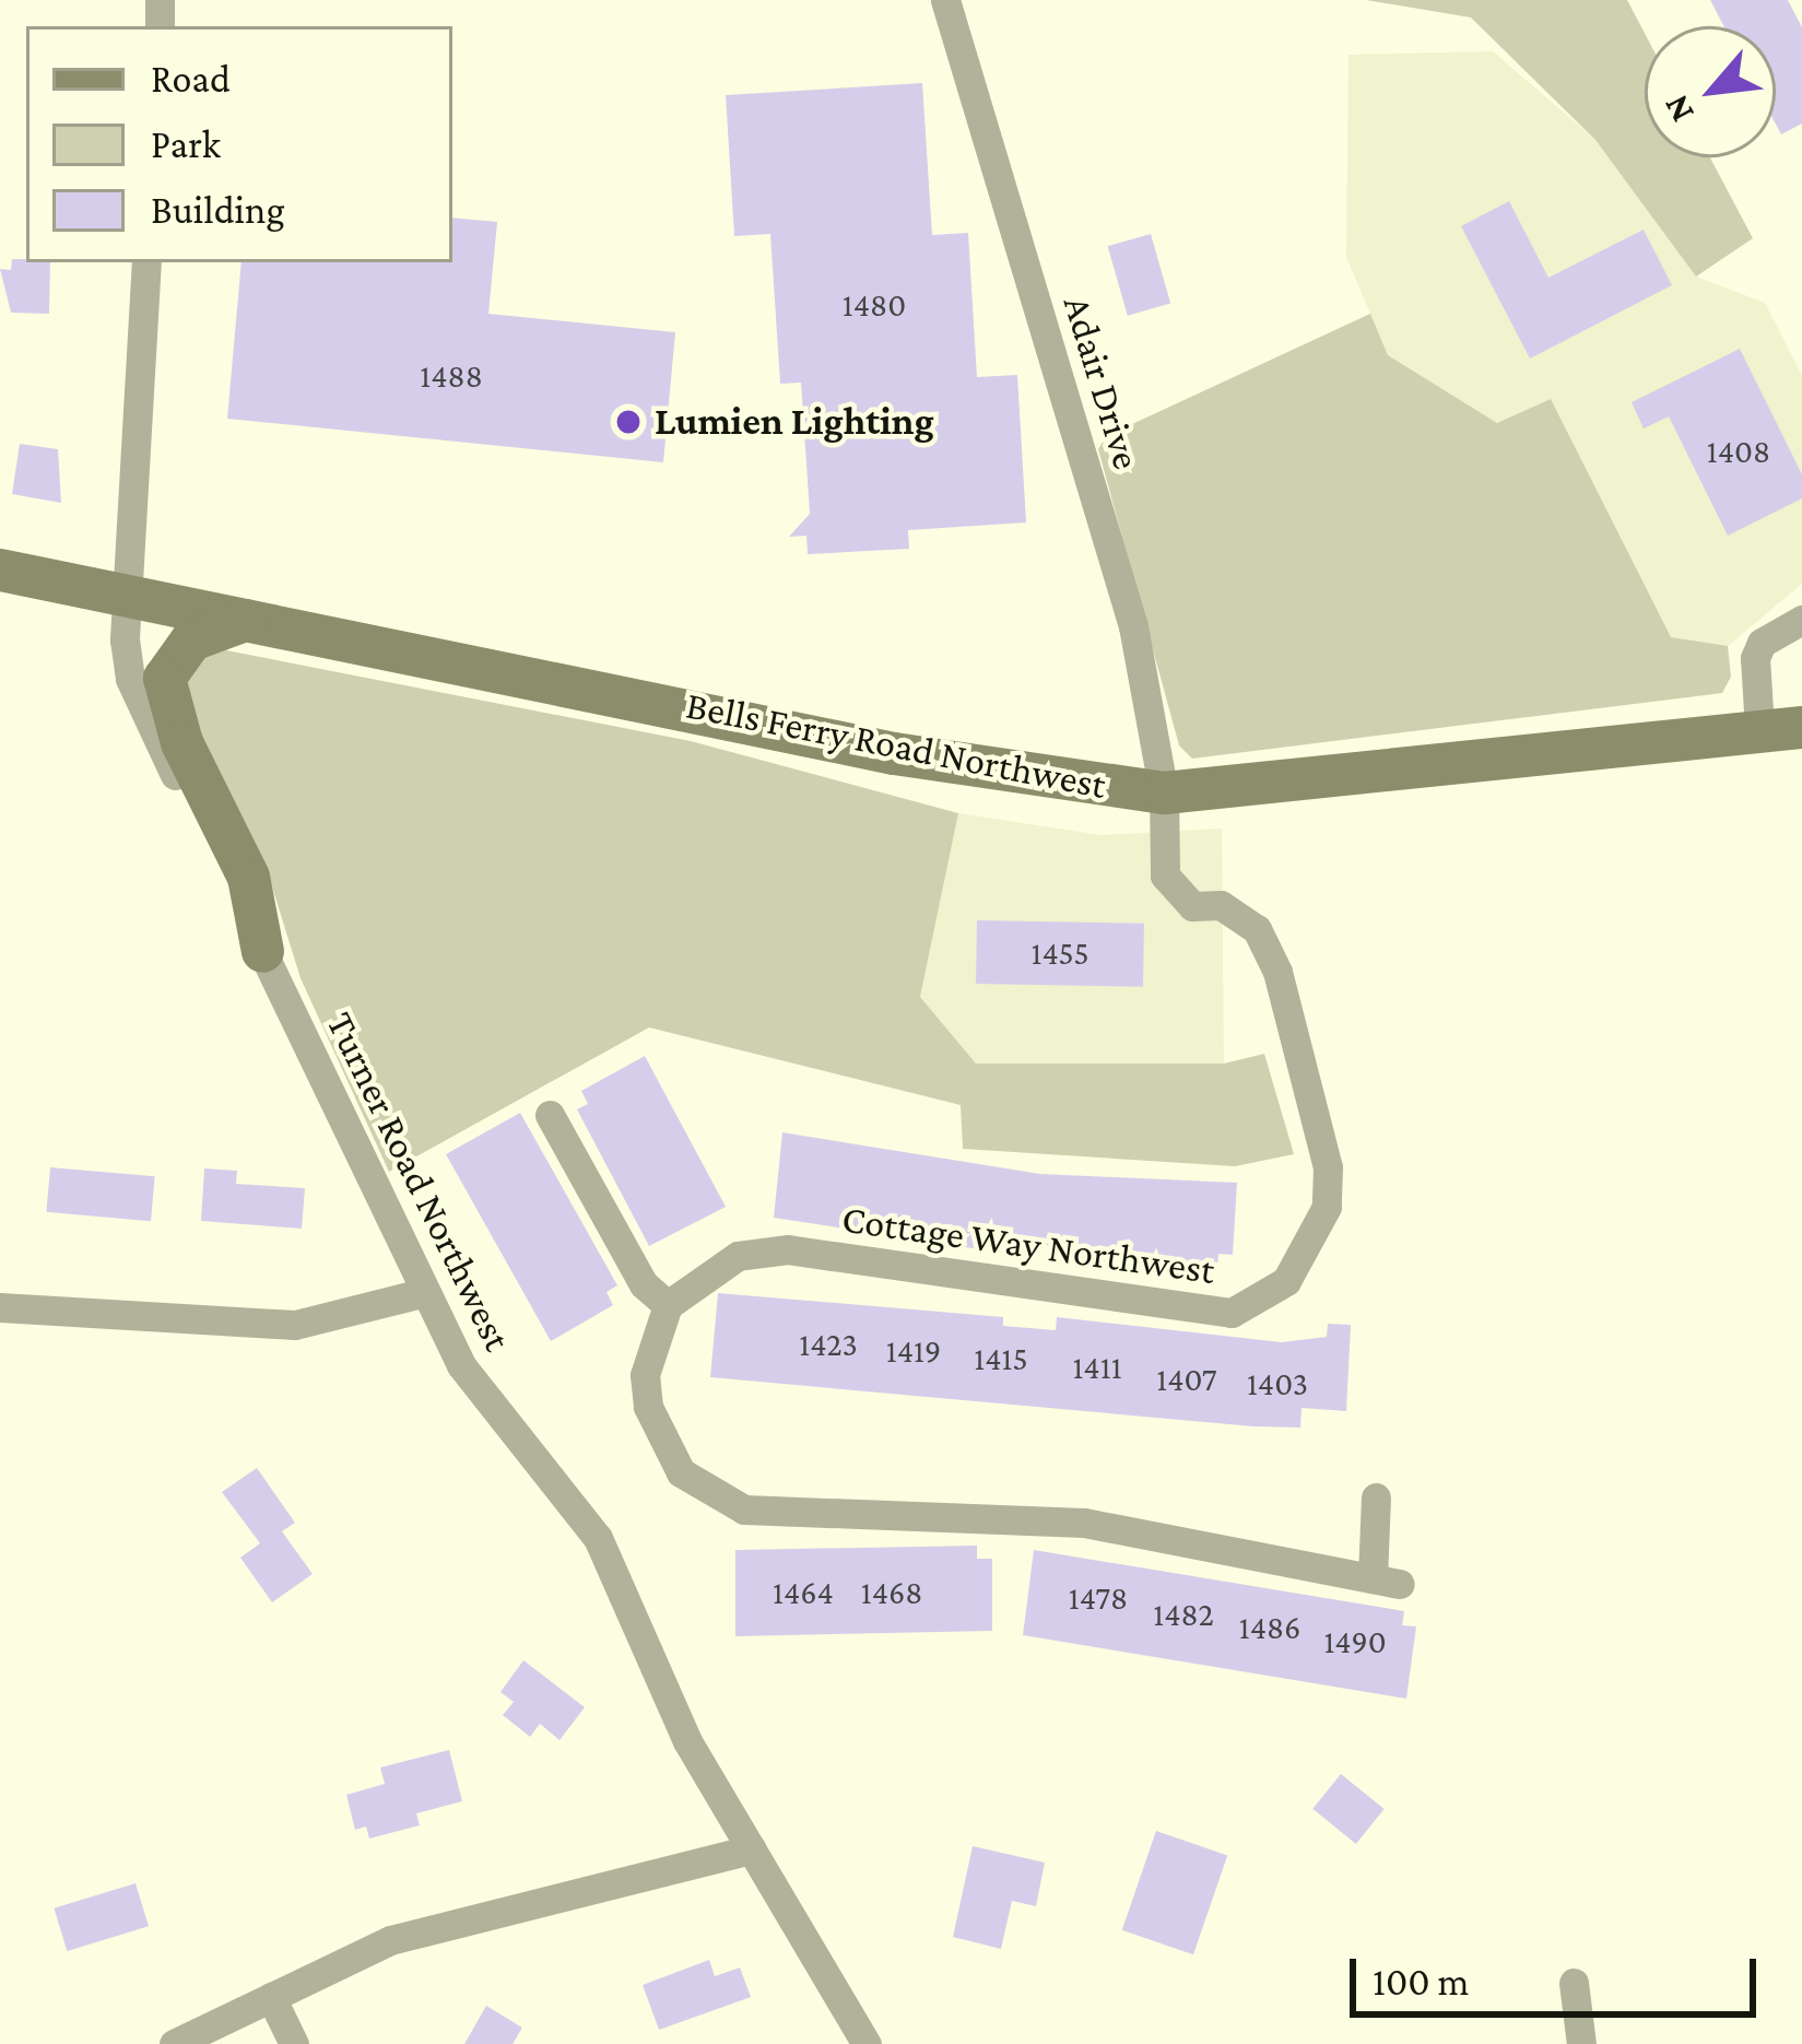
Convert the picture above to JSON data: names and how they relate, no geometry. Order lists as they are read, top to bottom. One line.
{"streets":{"main road":["Bells Ferry Road Northwest"],"street":["Adair Drive","Turner Road Northwest","Cottage Way Northwest"]},"crossings":[["Adair Drive","Bells Ferry Road Northwest"],["Adair Drive","Cottage Way Northwest"],["Bells Ferry Road Northwest","Turner Road Northwest"],["Bells Ferry Road Northwest","Cottage Way Northwest"]],"places":["Lumien Lighting"],"house_numbers":["1480","1488","1408","1455","1423","1419","1415","1411","1407","1403","1464","1468","1478","1482","1486","1490"],"legend":["Road","Park","Building"],"scale_bar":"100 m","north":"bottom left"}
